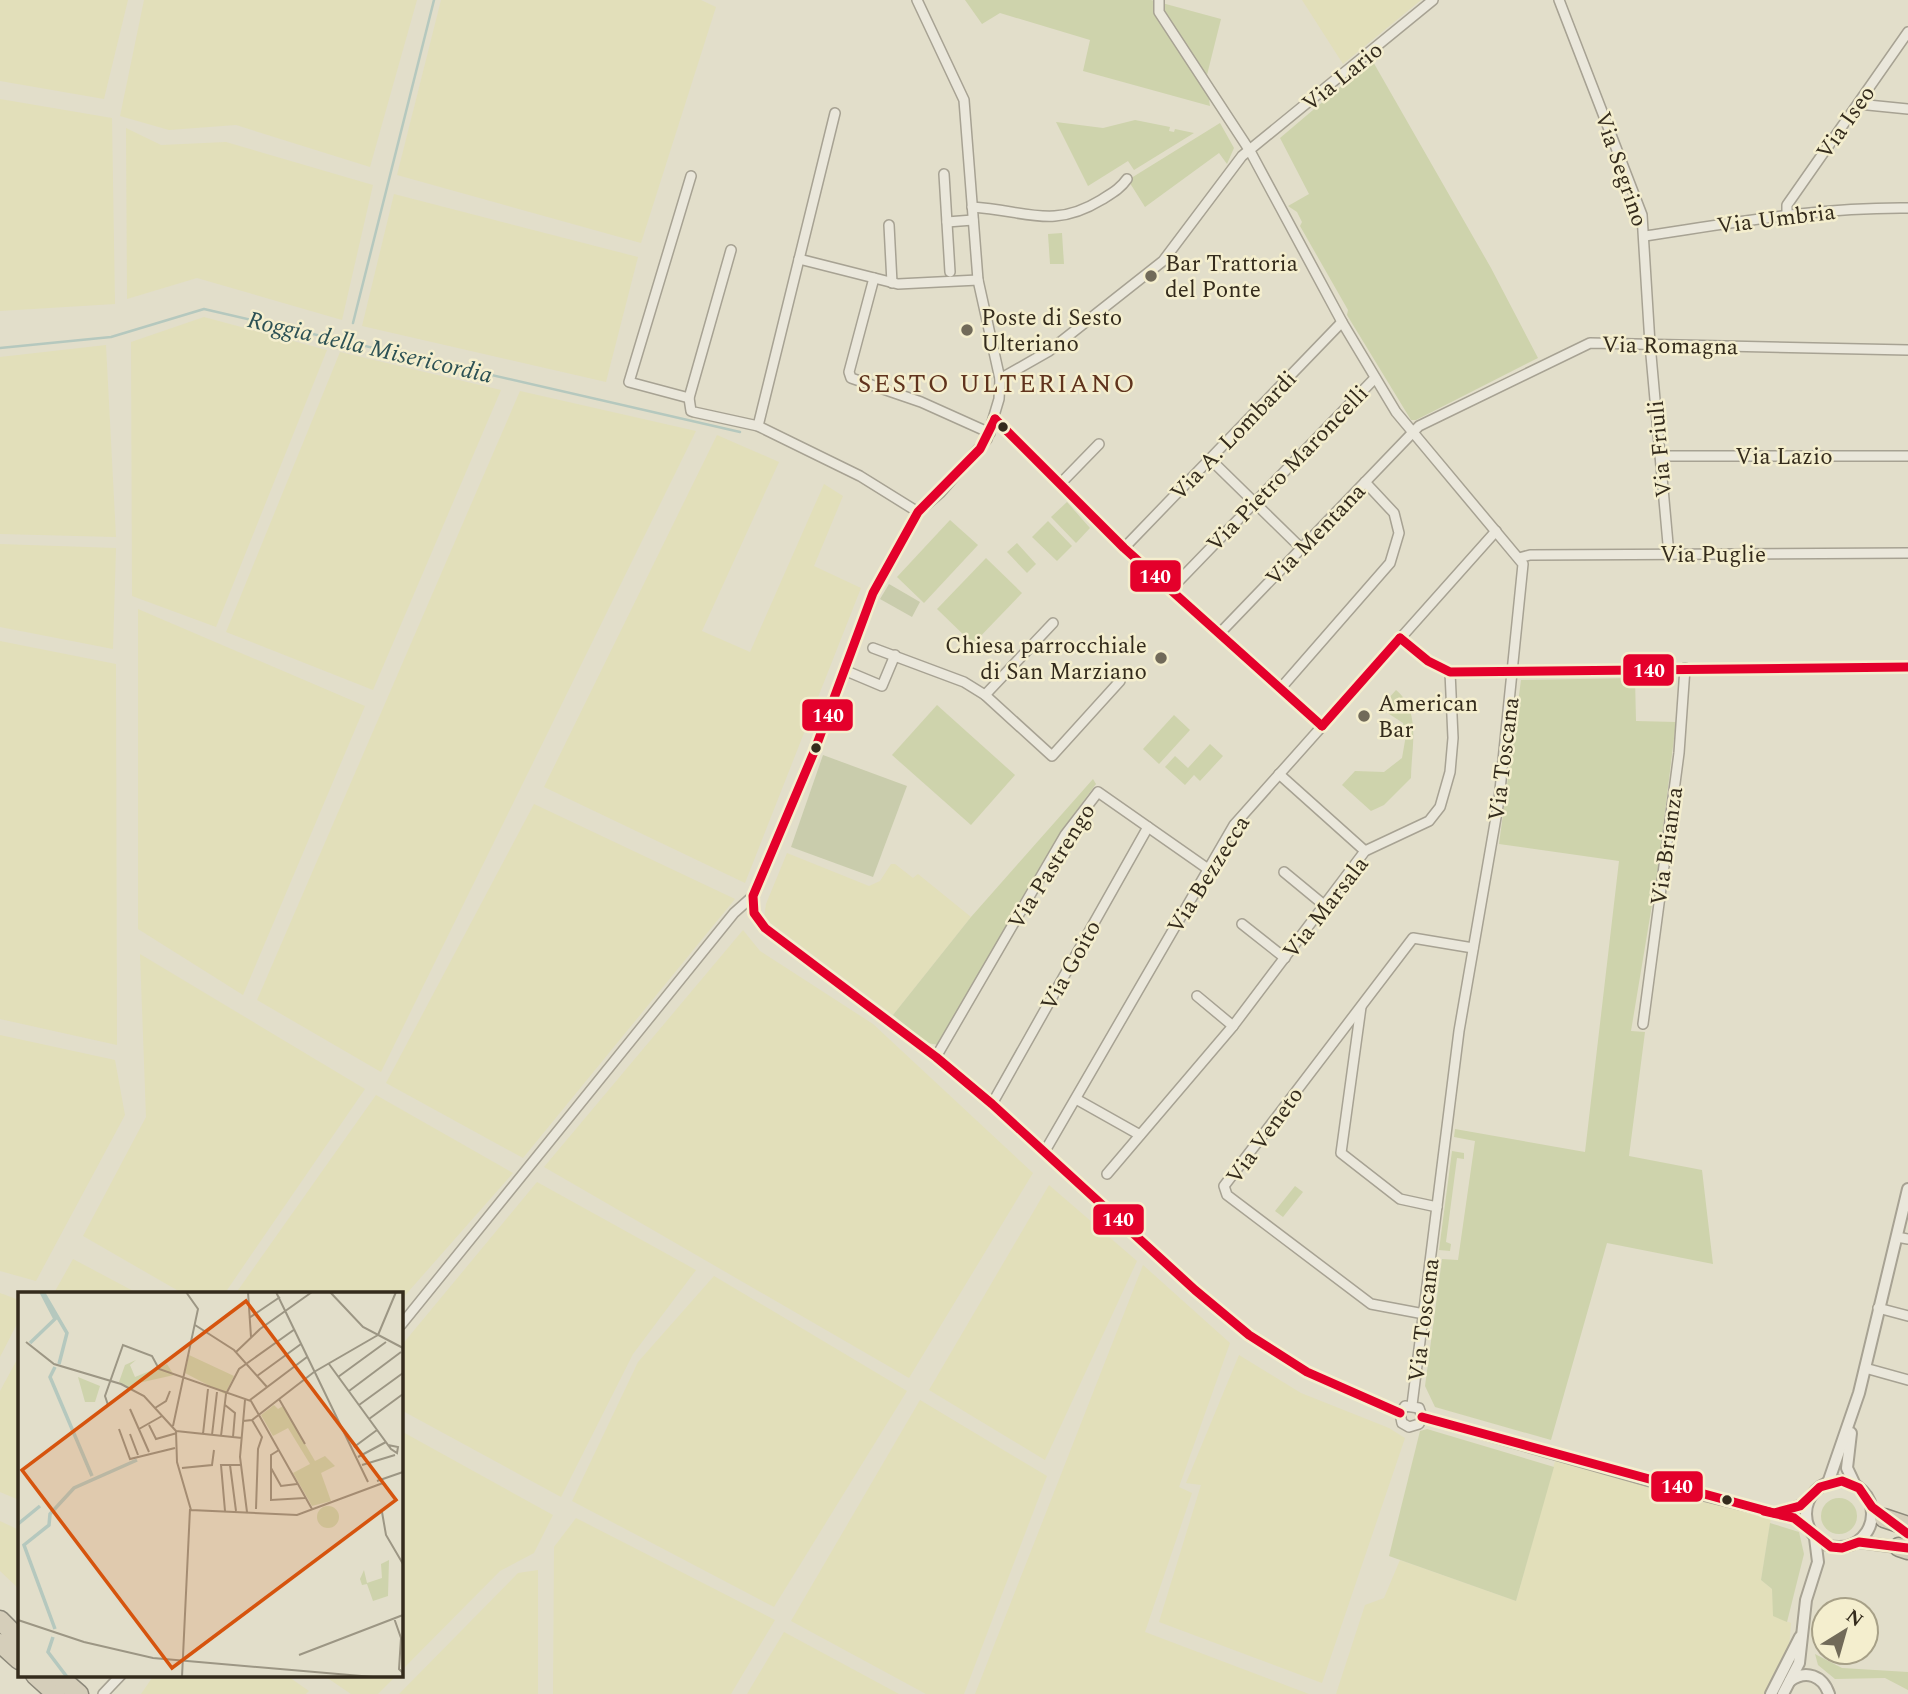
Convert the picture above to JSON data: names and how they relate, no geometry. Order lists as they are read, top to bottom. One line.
{"streets":{"street":["Via Lario","Via Iseo","Via Segrino","Via Umbria","Via Romagna","Via A. Lombardi","Via Friuli","Via Lazio","Via Pietro Maroncelli","Via Mentana","Via Puglie","Via Toscana","Via Brianza","Via Pastrengo","Via Bezzecca","Via Marsala","Via Goito","Via Veneto"]},"crossings":[["Via Iseo","Via Umbria"],["Via Segrino","Via Umbria"],["Via Segrino","Via Romagna"],["Via Segrino","Via Friuli"],["Via Romagna","Via Friuli"],["Via Romagna","Via Mentana"],["Via Friuli","Via Lazio"],["Via Friuli","Via Puglie"],["Via Puglie","Via Toscana"],["Via Toscana","Via Veneto"],["Via Pastrengo","Via Bezzecca"],["Via Pastrengo","Via Goito"]],"districts":["SESTO ULTERIANO"],"water":["Roggia della Misericordia"],"places":["Bar Trattoria del Ponte","Poste di Sesto Ulteriano","Chiesa parrocchiale di San Marziano","American Bar"],"lines":["transit line 140"],"north":"top right"}
